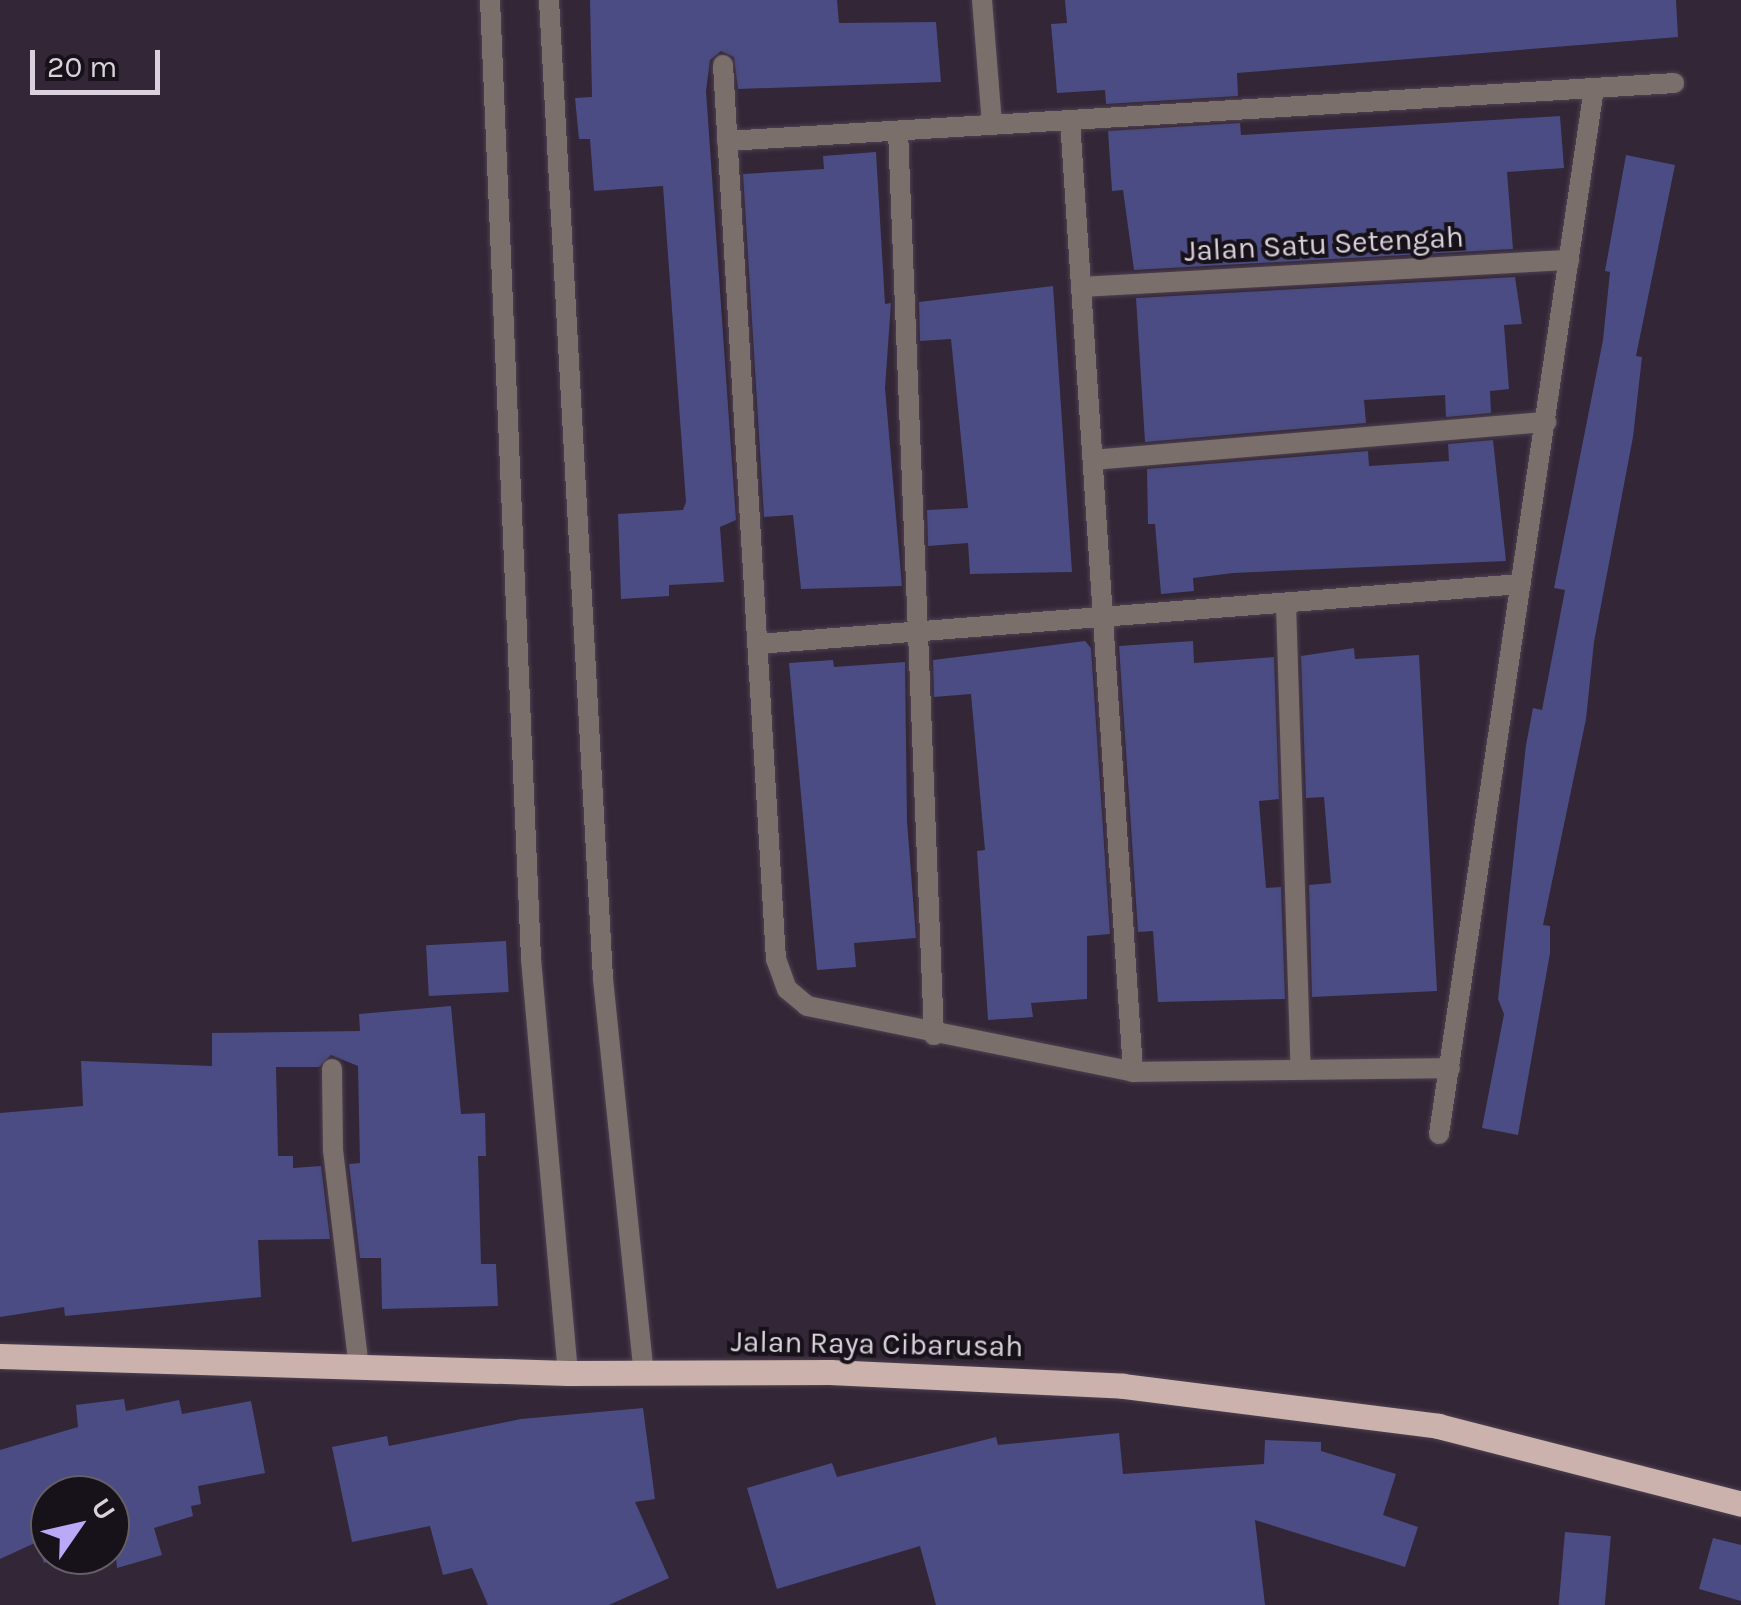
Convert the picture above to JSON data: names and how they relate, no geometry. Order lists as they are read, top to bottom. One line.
{"streets":{"main road":["Jalan Raya Cibarusah"],"street":["Jalan Satu Setengah"]},"scale_bar":"20 m","north":"top right"}
